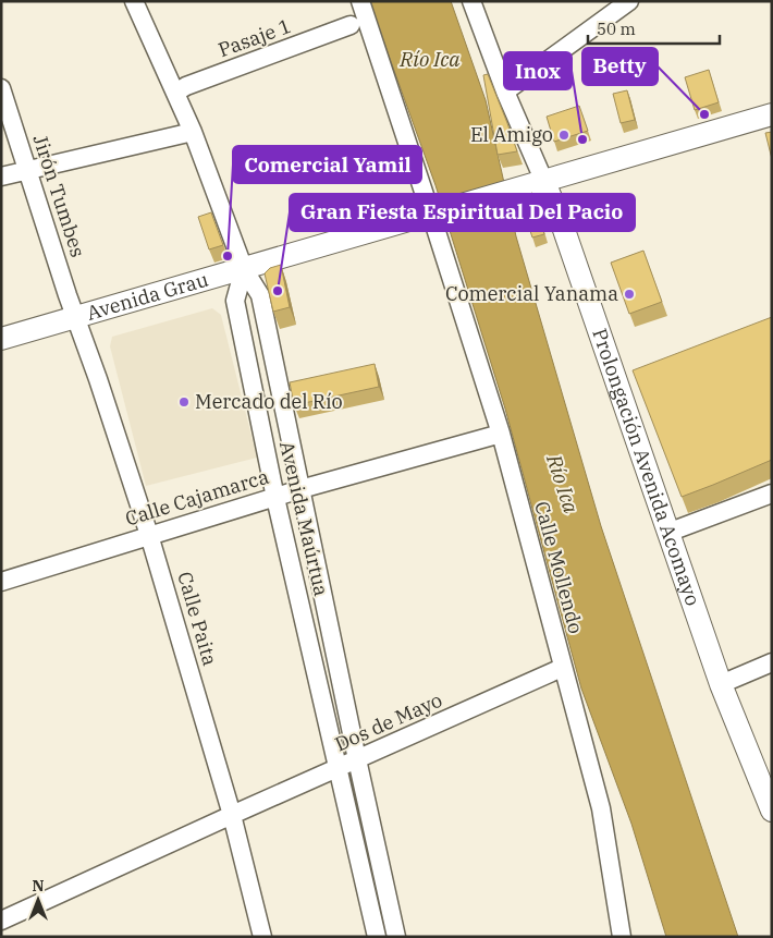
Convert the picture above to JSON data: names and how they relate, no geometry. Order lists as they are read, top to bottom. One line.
{"streets":{"main road":["Avenida Grau","Prolongación Avenida Acomayo"],"street":["Pasaje 1","Jirón Tumbes","Calle Cajamarca","Avenida Maúrtua","Calle Mollendo","Calle Paita","Dos de Mayo"]},"crossings":[["Jirón Tumbes","Avenida Grau"],["Jirón Tumbes","Calle Paita"],["Avenida Grau","Prolongación Avenida Acomayo"],["Avenida Grau","Avenida Maúrtua"],["Avenida Grau","Calle Mollendo"],["Avenida Grau","Calle Paita"],["Calle Cajamarca","Avenida Maúrtua"],["Calle Cajamarca","Calle Mollendo"],["Calle Cajamarca","Calle Paita"],["Avenida Maúrtua","Dos de Mayo"],["Calle Mollendo","Dos de Mayo"],["Calle Paita","Dos de Mayo"]],"water":["Río Ica"],"places":["Betty","El Amigo","Inox","Comercial Yamil","Gran Fiesta Espiritual Del Pacio","Comercial Yanama","Mercado del Río"],"scale_bar":"50 m","north":"top"}
